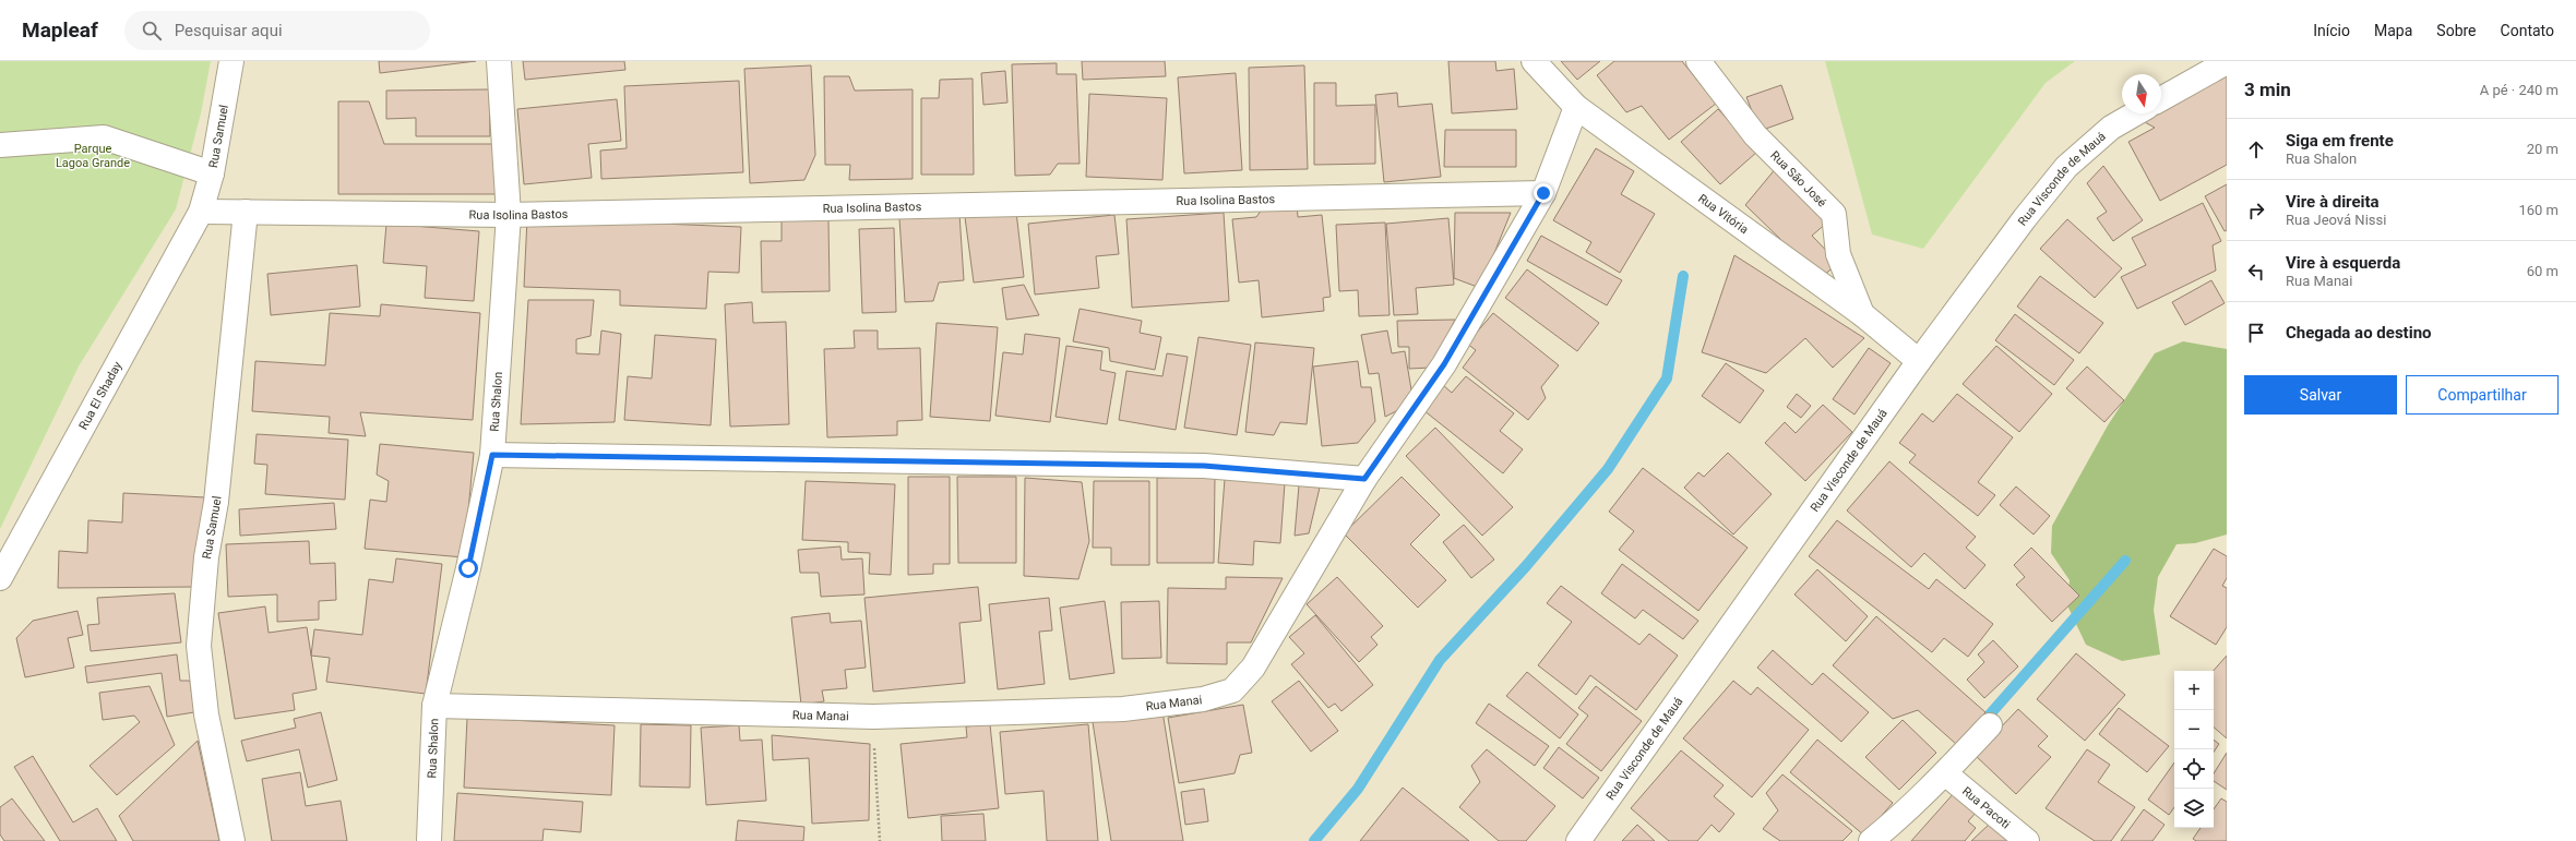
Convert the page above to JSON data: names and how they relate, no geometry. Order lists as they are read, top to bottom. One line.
{"streets":{"street":["Rua Samuel","Rua São José","Rua Visconde de Mauá","Rua Isolina Bastos","Rua Vitória","Rua El Shaday","Rua Shalon","Rua Manai","Rua Pacoti"]},"crossings":[["Rua Samuel","Rua Isolina Bastos"],["Rua Samuel","Rua El Shaday"],["Rua São José","Rua Vitória"],["Rua Visconde de Mauá","Rua Vitória"],["Rua Isolina Bastos","Rua El Shaday"],["Rua Isolina Bastos","Rua Shalon"],["Rua Isolina Bastos","Rua Manai"],["Rua Vitória","Rua Manai"],["Rua Shalon","Rua Manai"]],"parks":["Parque Lagoa Grande"],"north":"bottom","page":{"header":"Mapleaf","search":"Pesquisar aqui","nav":["Início","Mapa","Sobre","Contato"],"heading":["3 min","A pé · 240 m"],"list":[["Siga em frente","Rua Shalon","20 m"],["Vire à direita","Rua Jeová Nissi","160 m"],["Vire à esquerda","Rua Manai","60 m"],"Chegada ao destino"],"buttons":["Salvar","Compartilhar"],"map_buttons":["+","−"]}}
